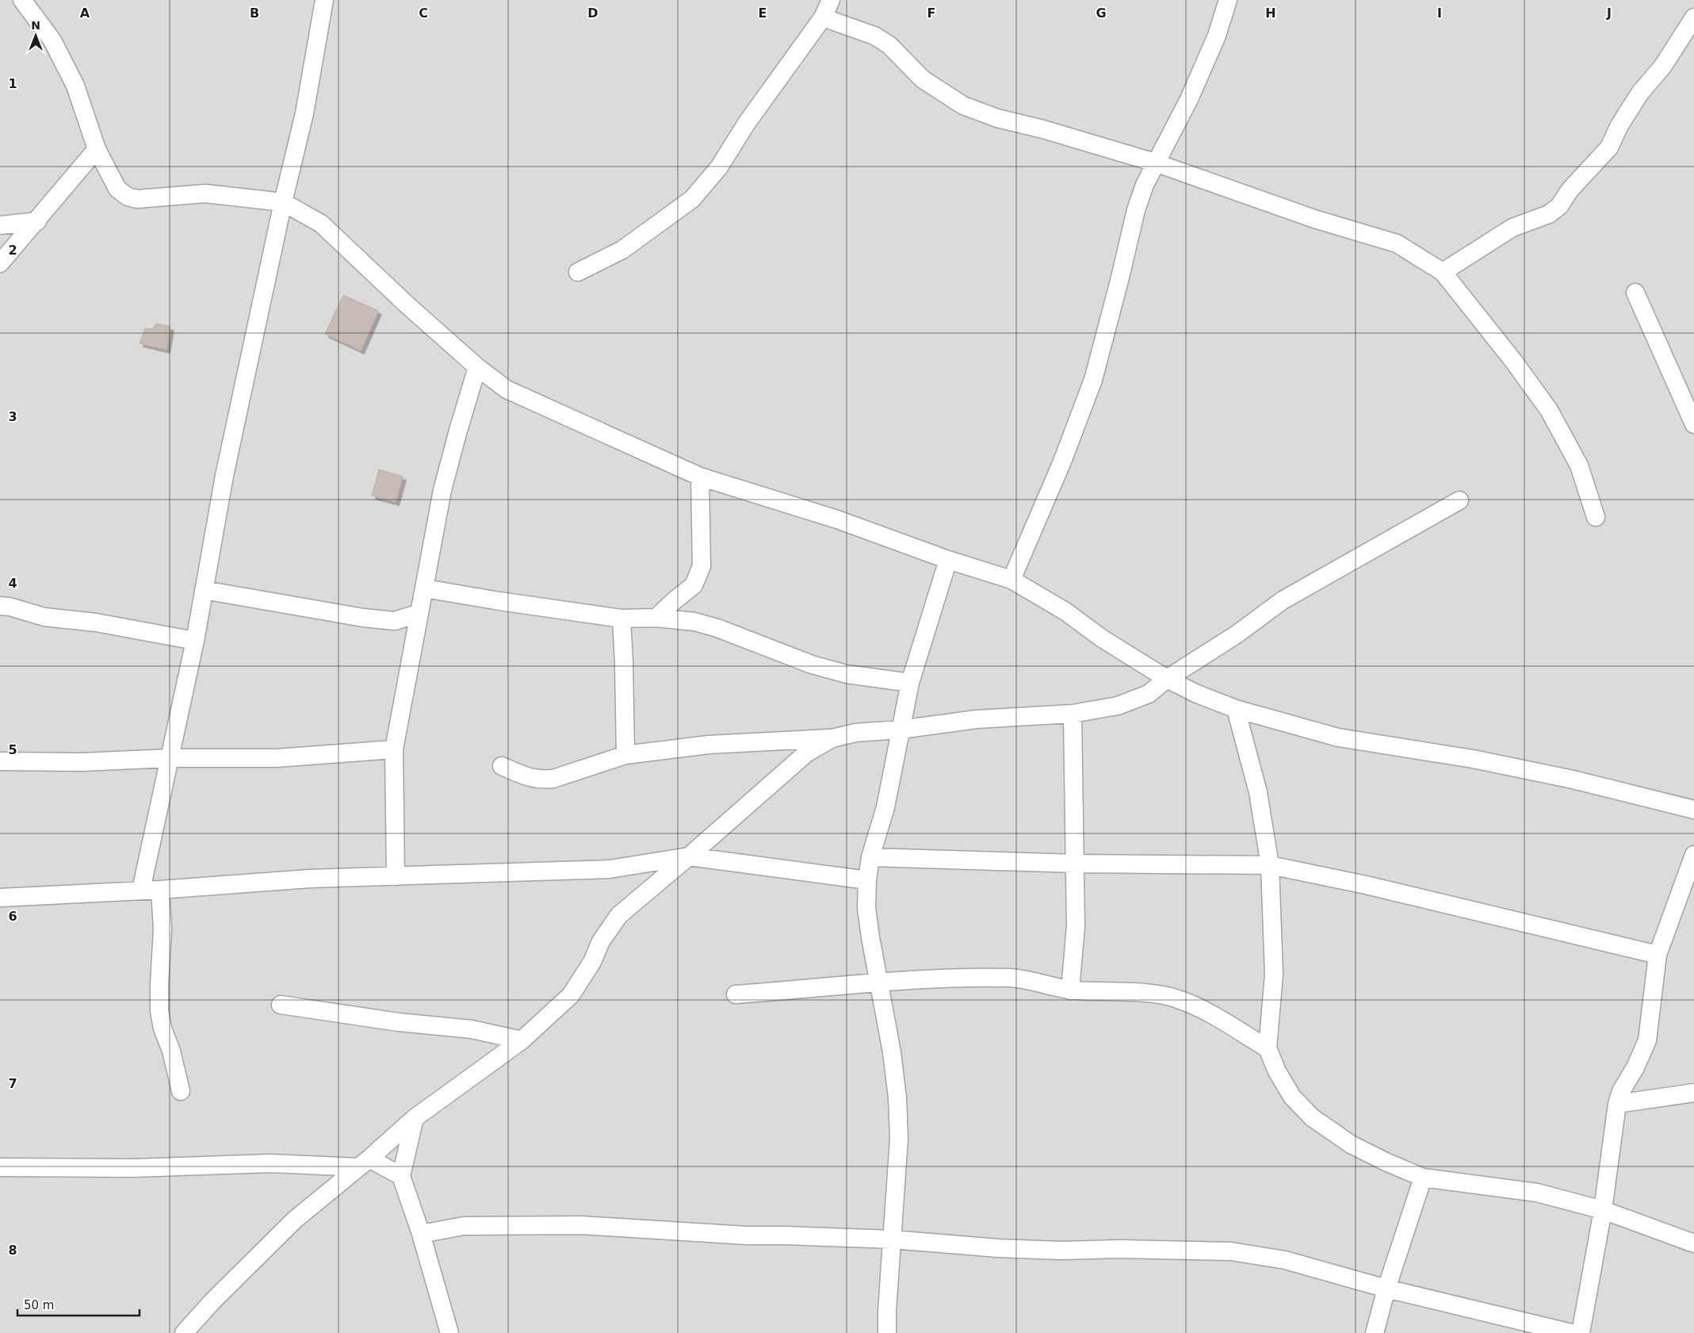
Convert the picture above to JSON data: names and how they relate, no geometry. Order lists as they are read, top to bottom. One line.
{"scale_bar":"50 m","north":"top","grid":{"columns":["A","B","C","D","E","F","G","H","I","J"],"rows":["1","2","3","4","5","6","7","8"]}}
